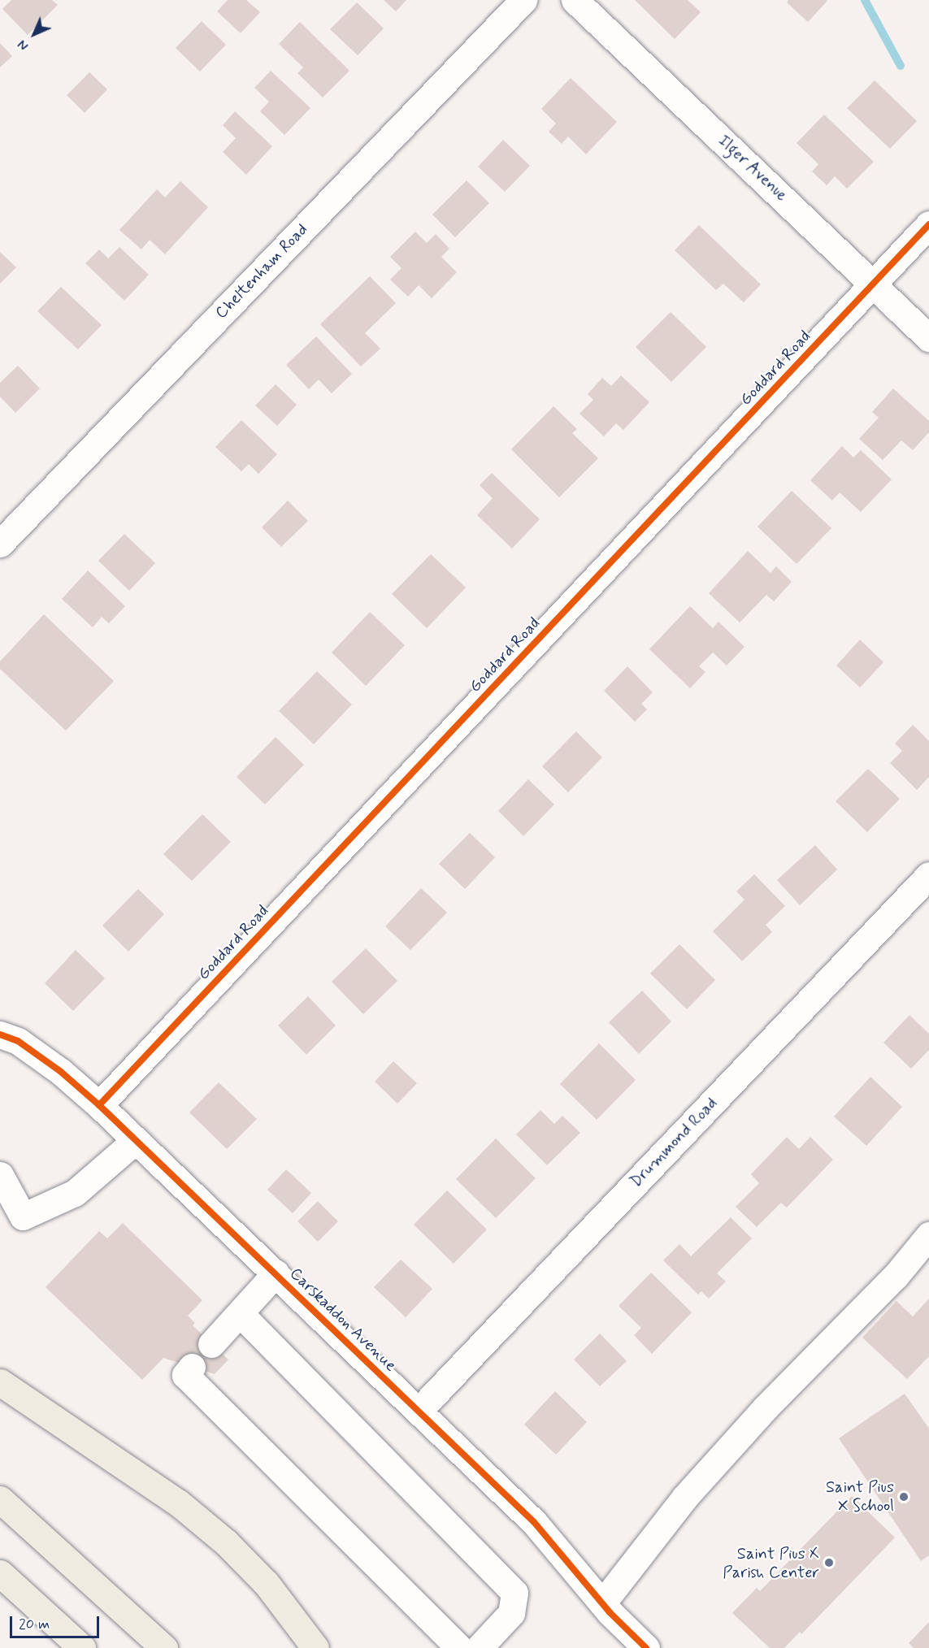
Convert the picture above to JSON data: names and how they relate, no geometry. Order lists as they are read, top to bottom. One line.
{"streets":{"street":["Ilger Avenue","Cheltenham Road","Goddard Road","Drummond Road","Carskaddon Avenue"]},"crossings":[["Ilger Avenue","Goddard Road"],["Goddard Road","Carskaddon Avenue"],["Drummond Road","Carskaddon Avenue"]],"places":["Saint Pius X School","Saint Pius X Parish Center"],"scale_bar":"20 m","north":"bottom left"}
